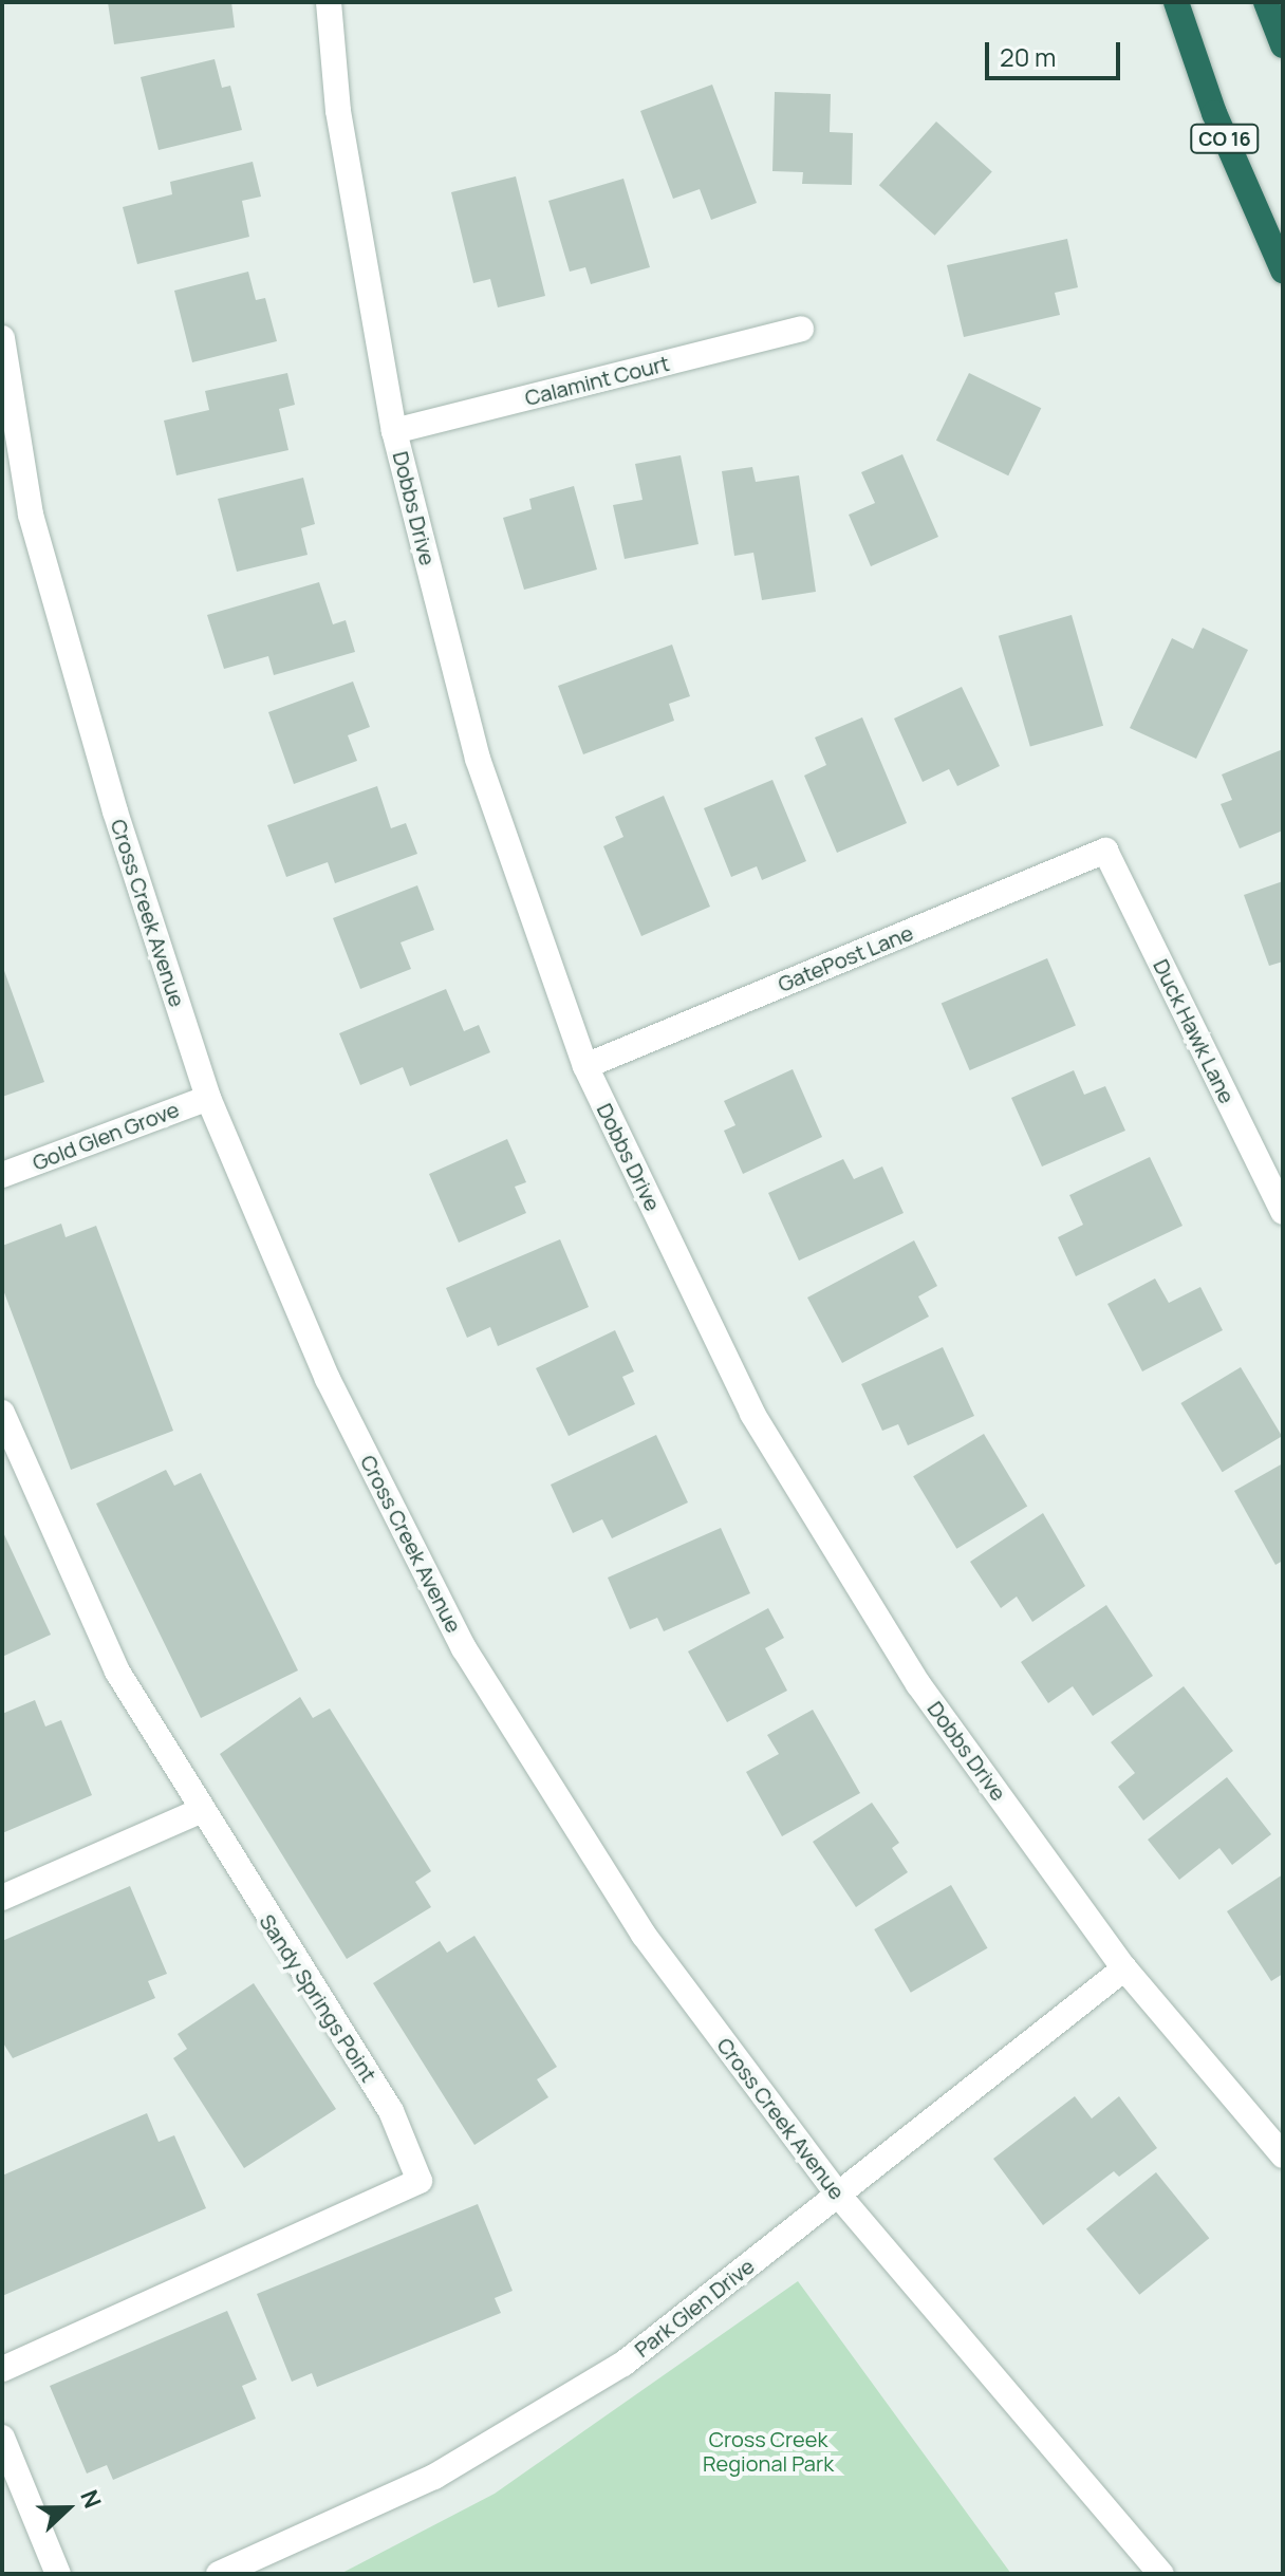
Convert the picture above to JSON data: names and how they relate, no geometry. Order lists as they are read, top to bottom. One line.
{"streets":{"highway":["CO 16"],"street":["Calamint Court","Dobbs Drive","Cross Creek Avenue","GatePost Lane","Duck Hawk Lane","Gold Glen Grove","Sandy Springs Point","Park Glen Drive"]},"crossings":[["Calamint Court","Dobbs Drive"],["Dobbs Drive","GatePost Lane"],["Dobbs Drive","Park Glen Drive"],["Cross Creek Avenue","Gold Glen Grove"],["Cross Creek Avenue","Park Glen Drive"],["GatePost Lane","Duck Hawk Lane"]],"parks":["Cross Creek Regional Park"],"scale_bar":"20 m","north":"right"}
